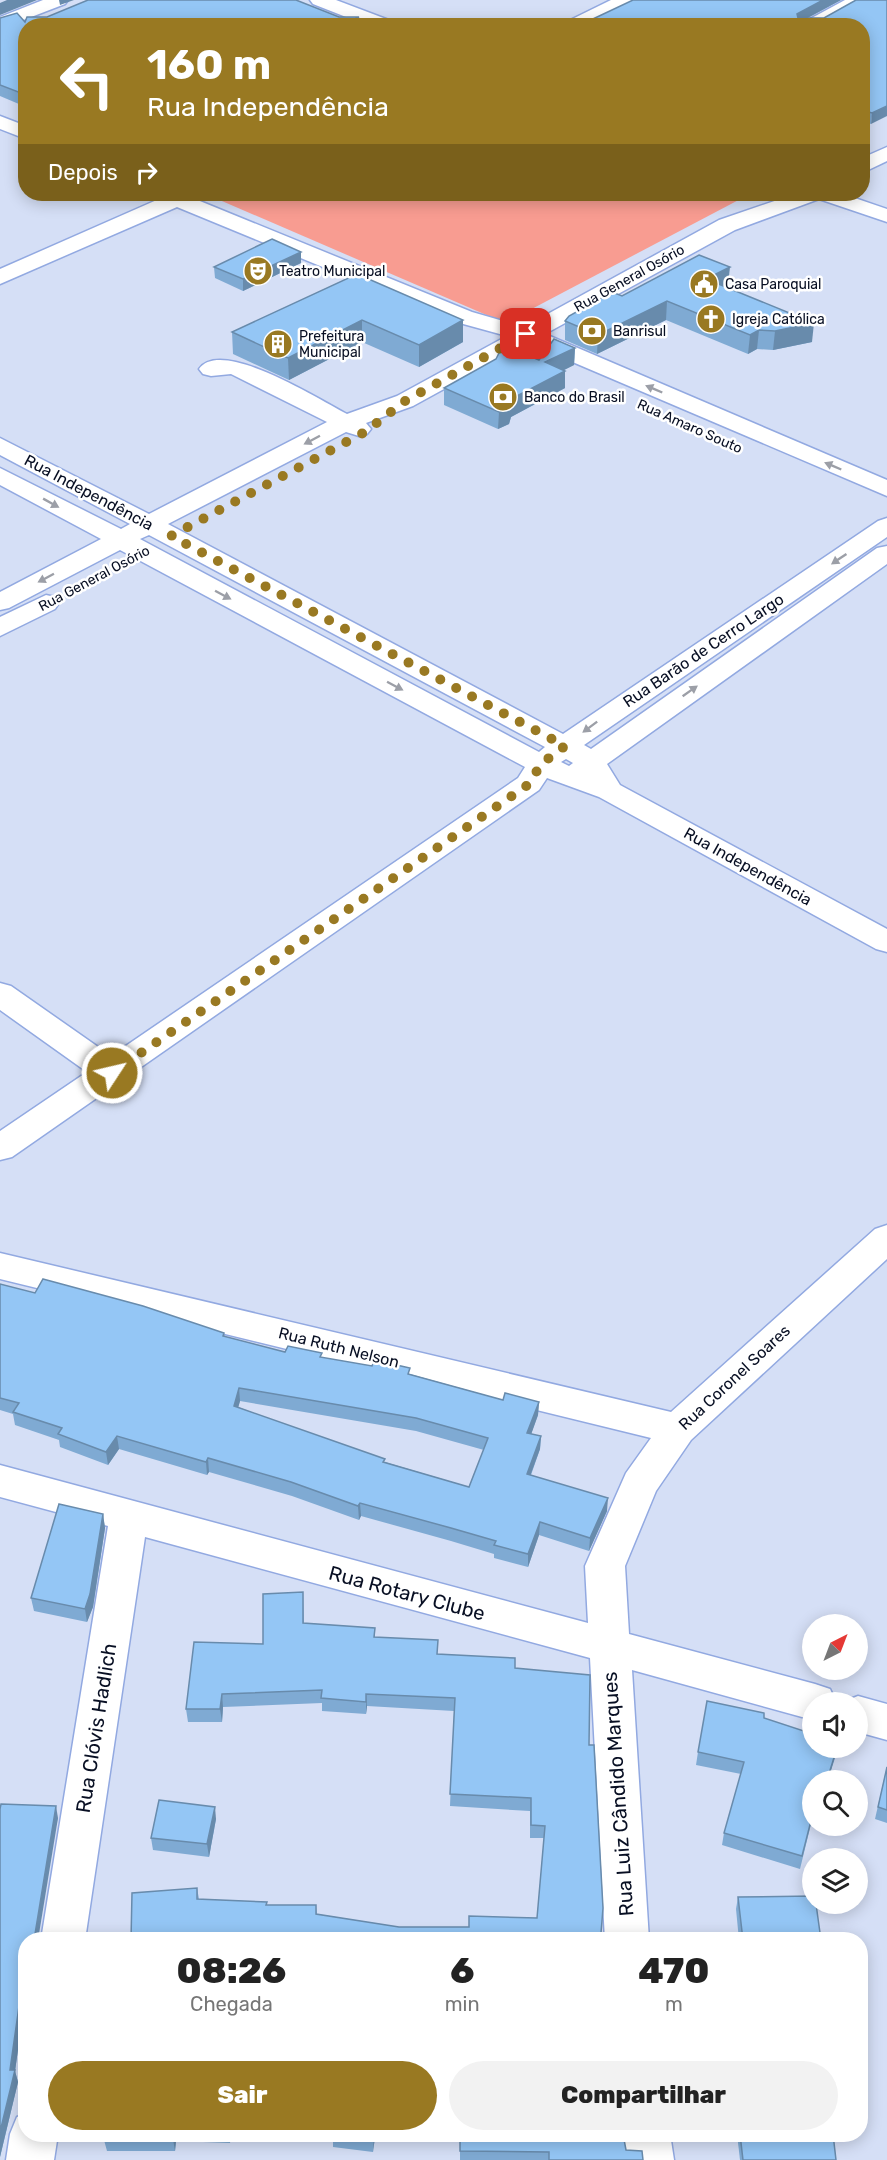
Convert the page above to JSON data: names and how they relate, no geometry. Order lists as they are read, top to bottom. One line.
{"streets":{"street":["Rua General Osório","Rua Amaro Souto","Rua Independência","Rua Barão de Cerro Largo","Rua Ruth Nelson","Rua Coronel Soares","Rua Rotary Clube","Rua Clóvis Hadlich","Rua Luiz Cândido Marques"]},"crossings":[["Rua General Osório","Rua Amaro Souto"],["Rua General Osório","Rua Independência"],["Rua Independência","Rua Barão de Cerro Largo"],["Rua Ruth Nelson","Rua Coronel Soares"],["Rua Coronel Soares","Rua Rotary Clube"],["Rua Coronel Soares","Rua Luiz Cândido Marques"],["Rua Rotary Clube","Rua Clóvis Hadlich"],["Rua Rotary Clube","Rua Luiz Cândido Marques"]],"places":{"theatre":["Teatro Municipal"],"public building":["Casa Paroquial"],"church":["Igreja Católica"],"bank":["Banrisul","Banco do Brasil"],"building":["Prefeitura Municipal"]},"north":"top right","page":{"turn":["160 m","Rua Independência"],"then":"Depois","eta":["08:26","Chegada","6","min","470","m"],"buttons":["Sair","Compartilhar"]}}
